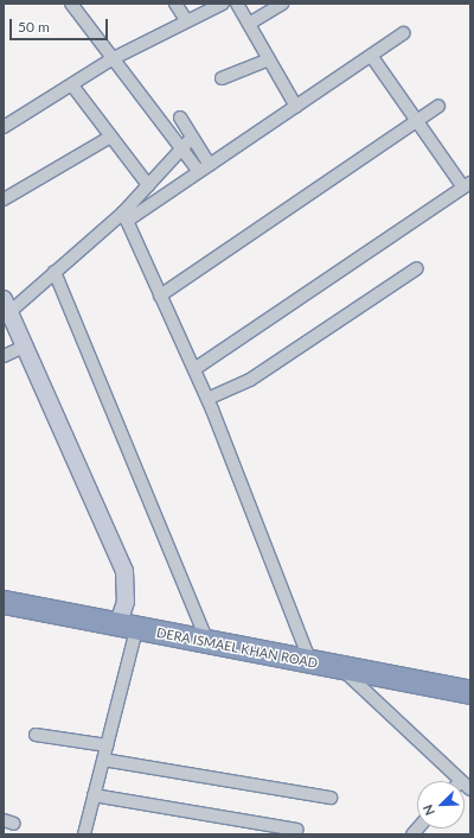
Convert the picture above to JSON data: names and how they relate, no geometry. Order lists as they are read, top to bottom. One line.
{"streets":{"highway":["DERA ISMAEL KHAN ROAD"]},"scale_bar":"50 m","north":"bottom left"}
